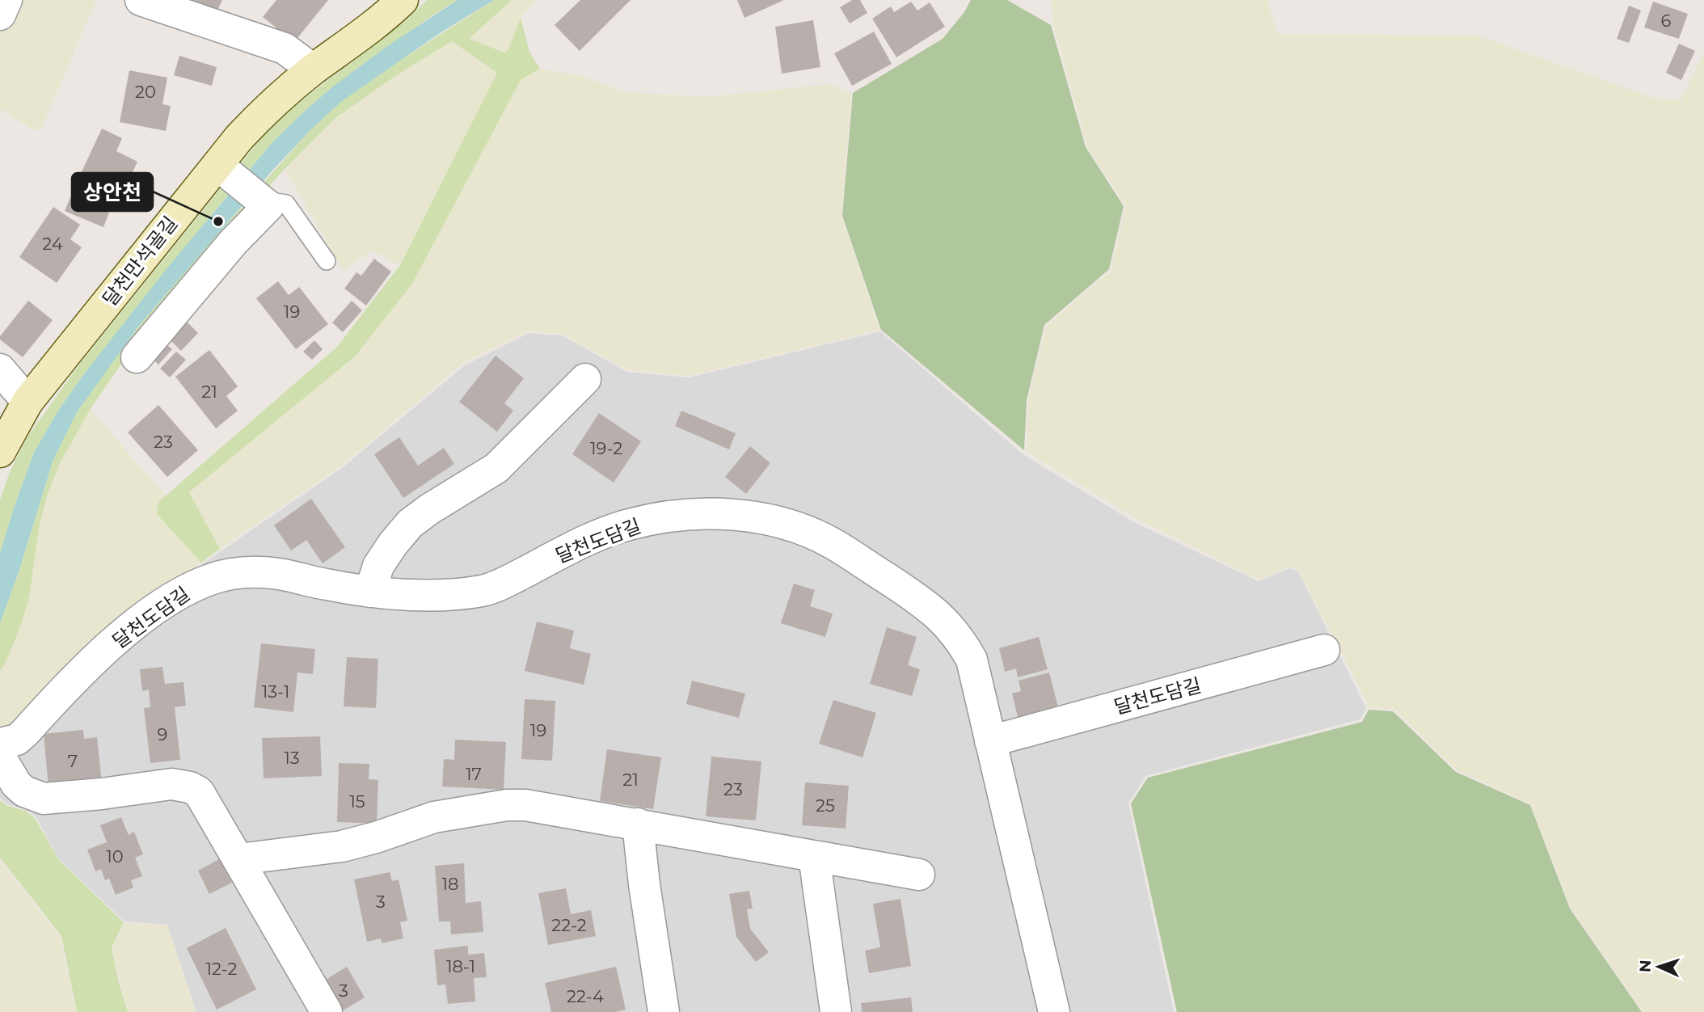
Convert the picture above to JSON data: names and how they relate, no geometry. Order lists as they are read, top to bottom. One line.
{"streets":{"street":["달천만석골길","달천도담길"]},"places":["상안천"],"house_numbers":["6","20","24","19","21","23","19-2","13-1","19","9","13","7","17","21","23","15","25","10","18","3","22-2","18-1","12-2","3","22-4"],"north":"left"}
